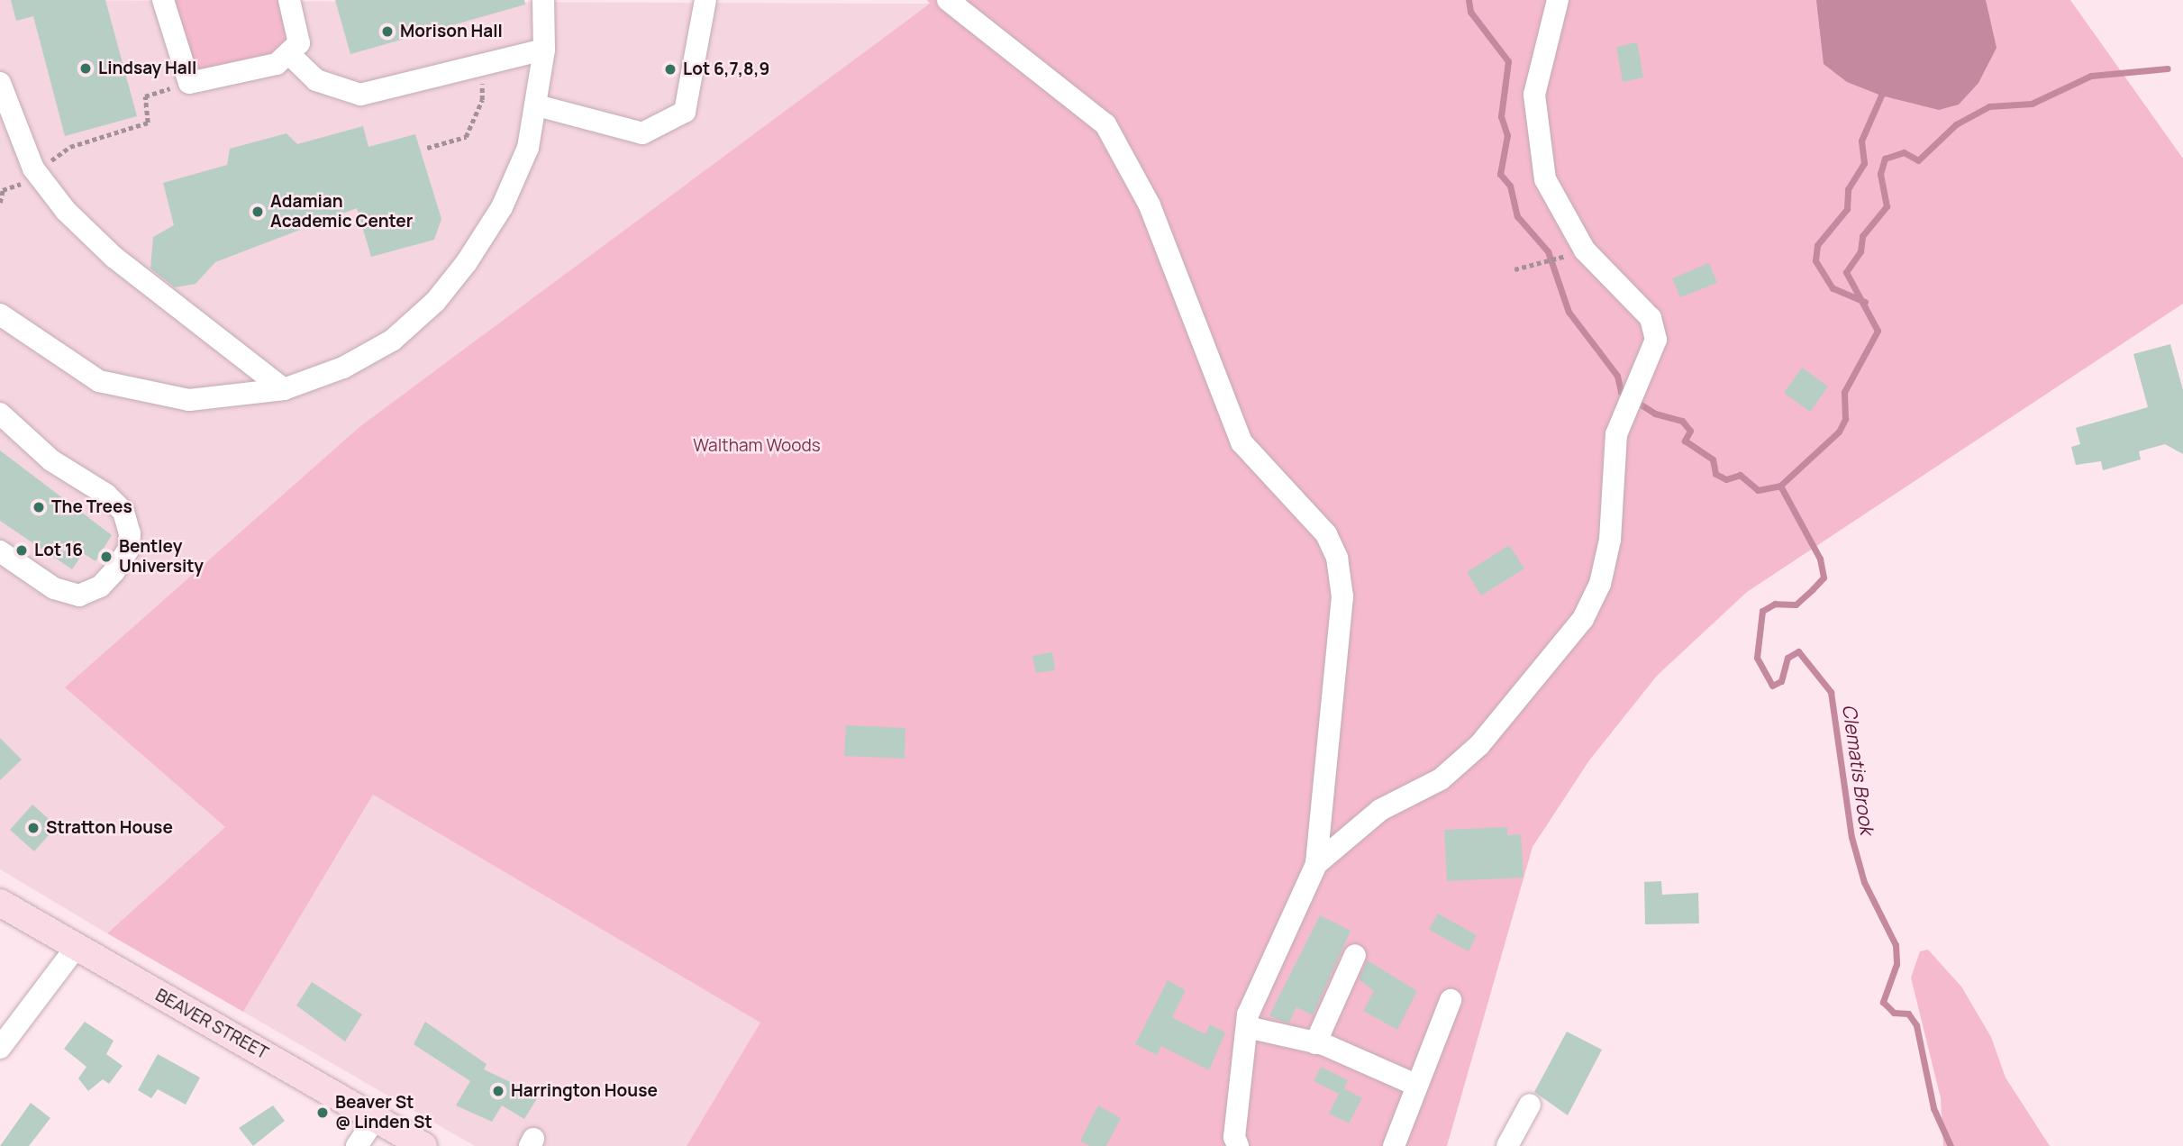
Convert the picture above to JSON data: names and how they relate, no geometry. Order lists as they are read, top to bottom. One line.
{"streets":{"main road":["BEAVER STREET"]},"water":["Clematis Brook"],"parks":["Waltham Woods"],"places":["Morison Hall","Lindsay Hall","Lot 6,7,8,9","Adamian Academic Center","The Trees","Lot 16","Bentley University","Stratton House","Harrington House","Beaver St @ Linden St"]}
